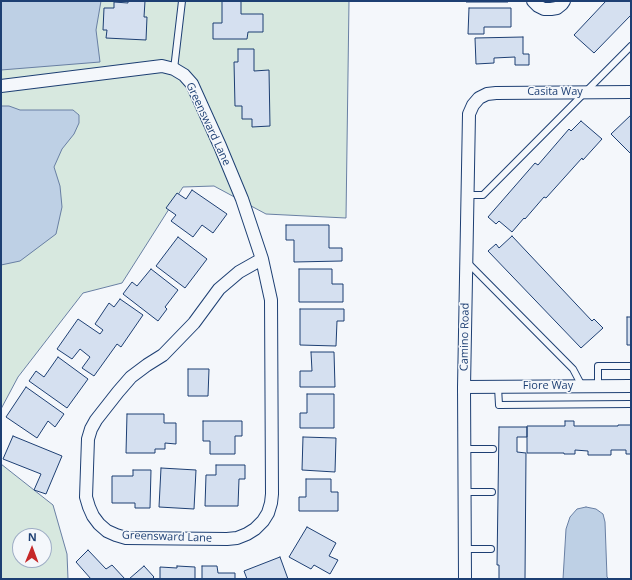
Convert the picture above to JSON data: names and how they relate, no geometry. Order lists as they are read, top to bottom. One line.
{"streets":{"street":["Casita Way","Greensward Lane","Camino Road","Fiore Way"]},"crossings":[["Casita Way","Camino Road"],["Camino Road","Fiore Way"]],"north":"top"}
